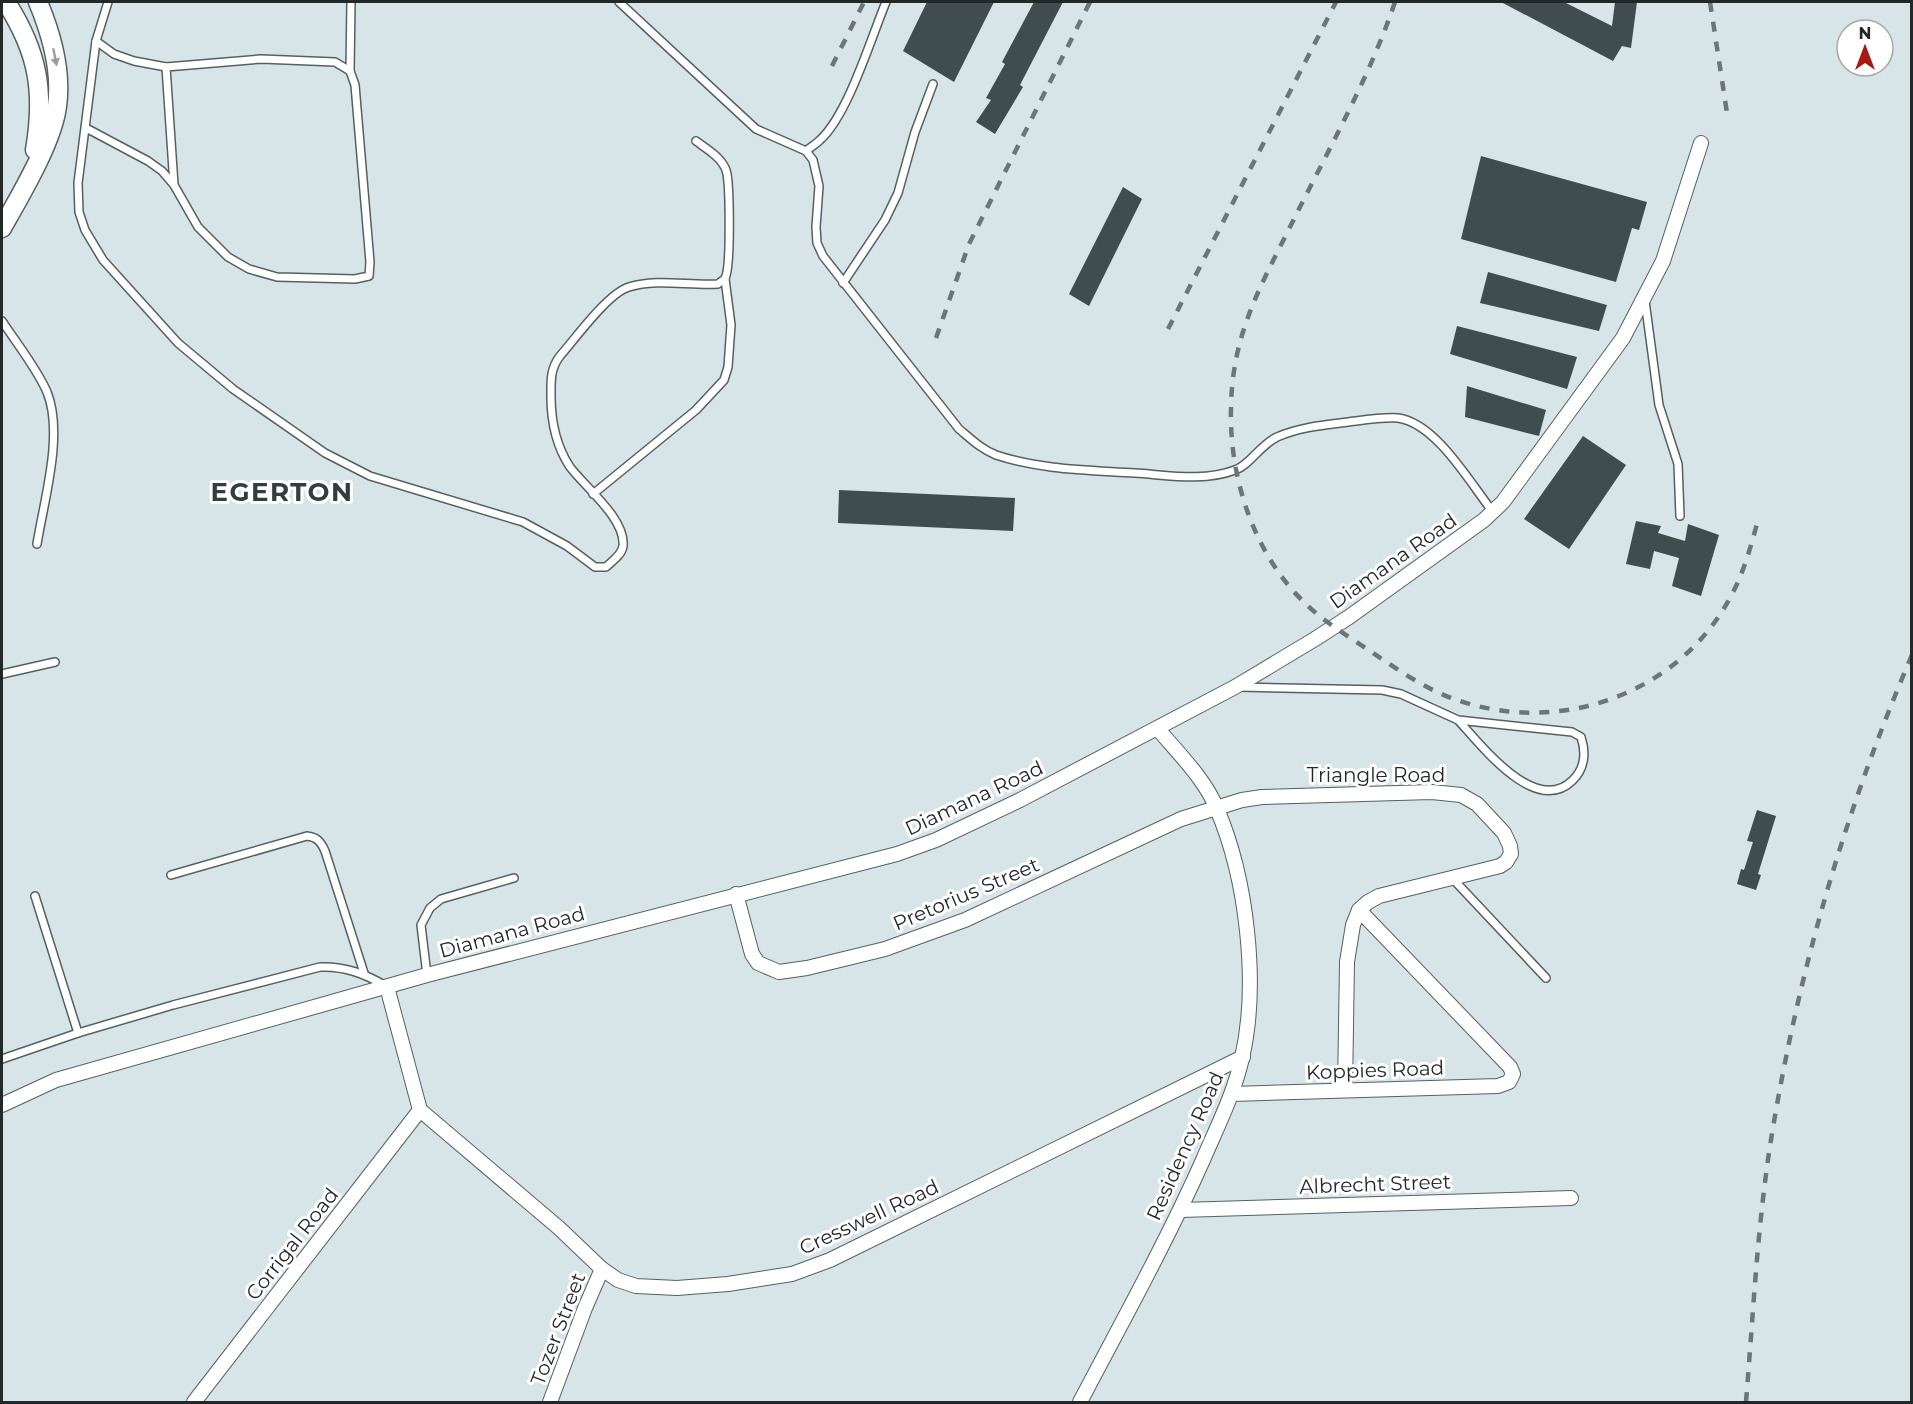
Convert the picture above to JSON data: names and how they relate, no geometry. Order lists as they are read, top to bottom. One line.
{"streets":{"street":["Diamana Road","Triangle Road","Pretorius Street","Koppies Road","Residency Road","Albrecht Street","Cresswell Road","Corrigal Road","Tozer Street"]},"crossings":[["Diamana Road","Pretorius Street"],["Diamana Road","Residency Road"],["Triangle Road","Pretorius Street"],["Triangle Road","Koppies Road"],["Triangle Road","Residency Road"],["Pretorius Street","Residency Road"],["Koppies Road","Residency Road"],["Residency Road","Albrecht Street"],["Residency Road","Cresswell Road"],["Cresswell Road","Corrigal Road"],["Cresswell Road","Tozer Street"]],"districts":["EGERTON"],"north":"top"}
